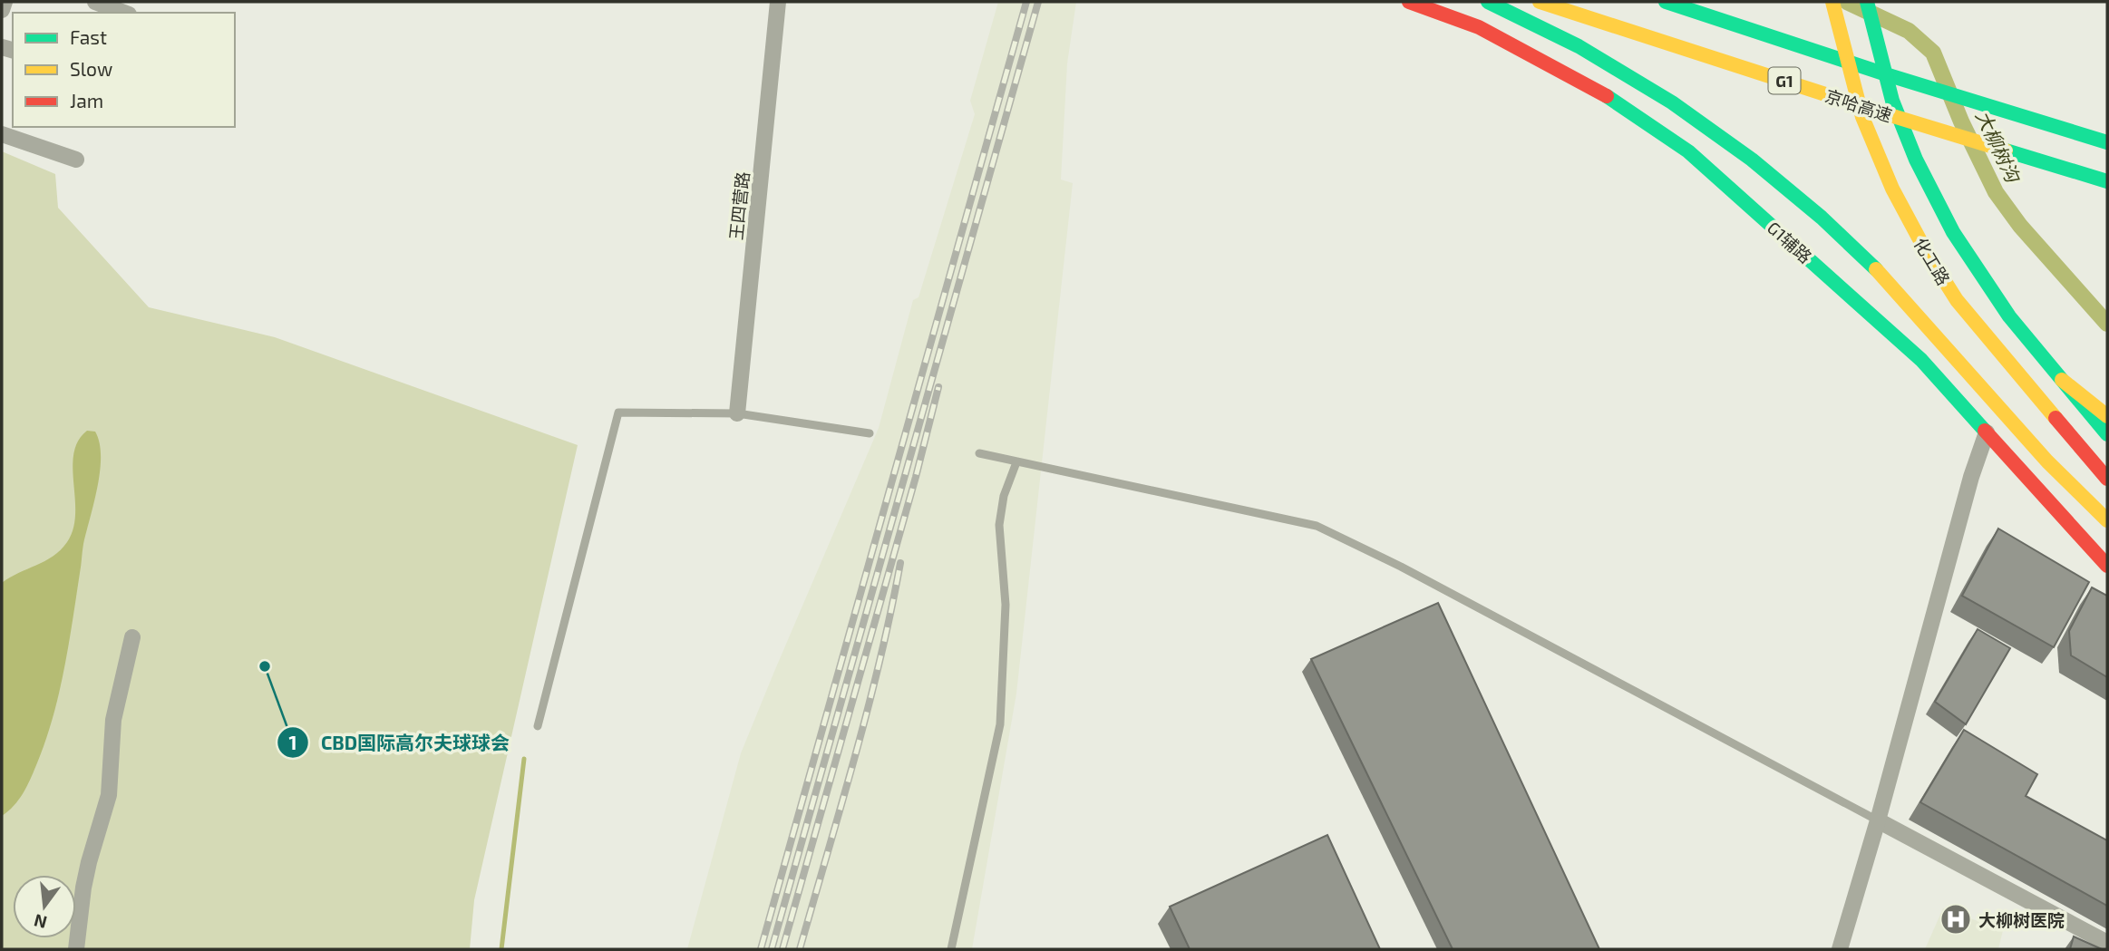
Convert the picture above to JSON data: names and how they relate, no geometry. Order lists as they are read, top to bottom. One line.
{"streets":{"main road":["G1","京哈高速","G1辅路","化工路"],"street":["王四营路"]},"water":["大柳树沟"],"places":{"other":["CBD国际高尔夫球球会"],"hospital":["大柳树医院"]},"legend":["Fast","Slow","Jam"],"north":"bottom"}
